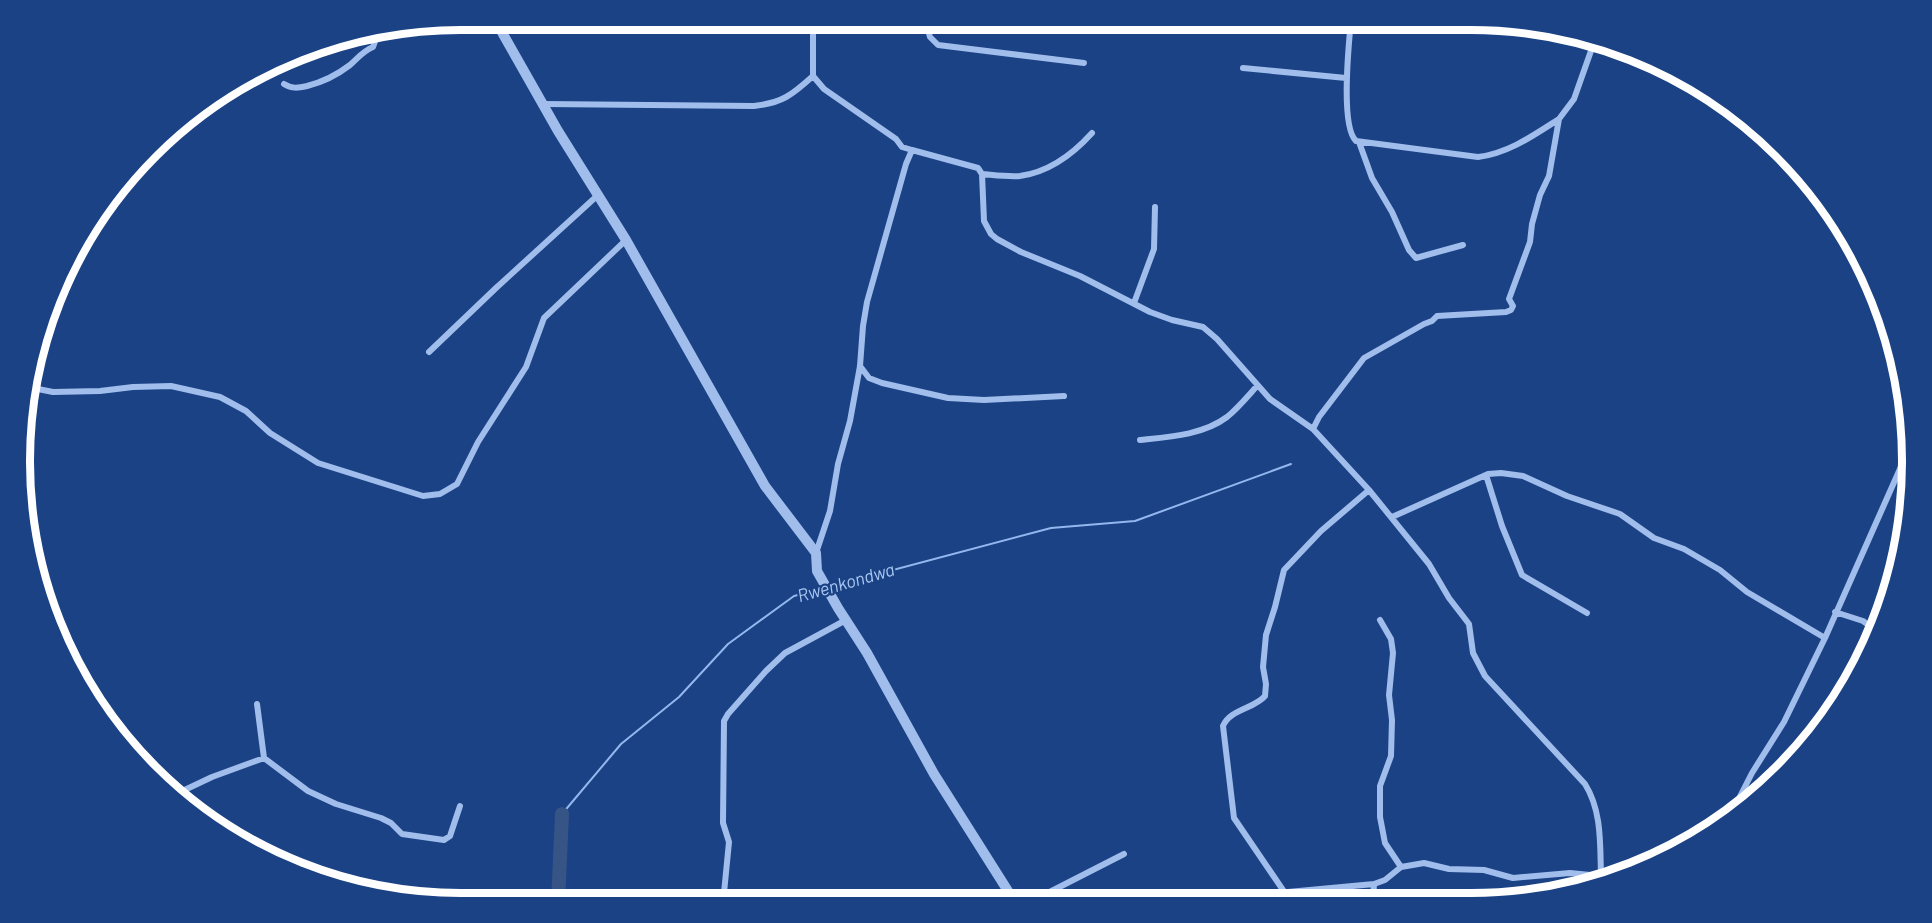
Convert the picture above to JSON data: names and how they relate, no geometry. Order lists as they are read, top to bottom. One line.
{"water":["Rwenkondwa"]}
